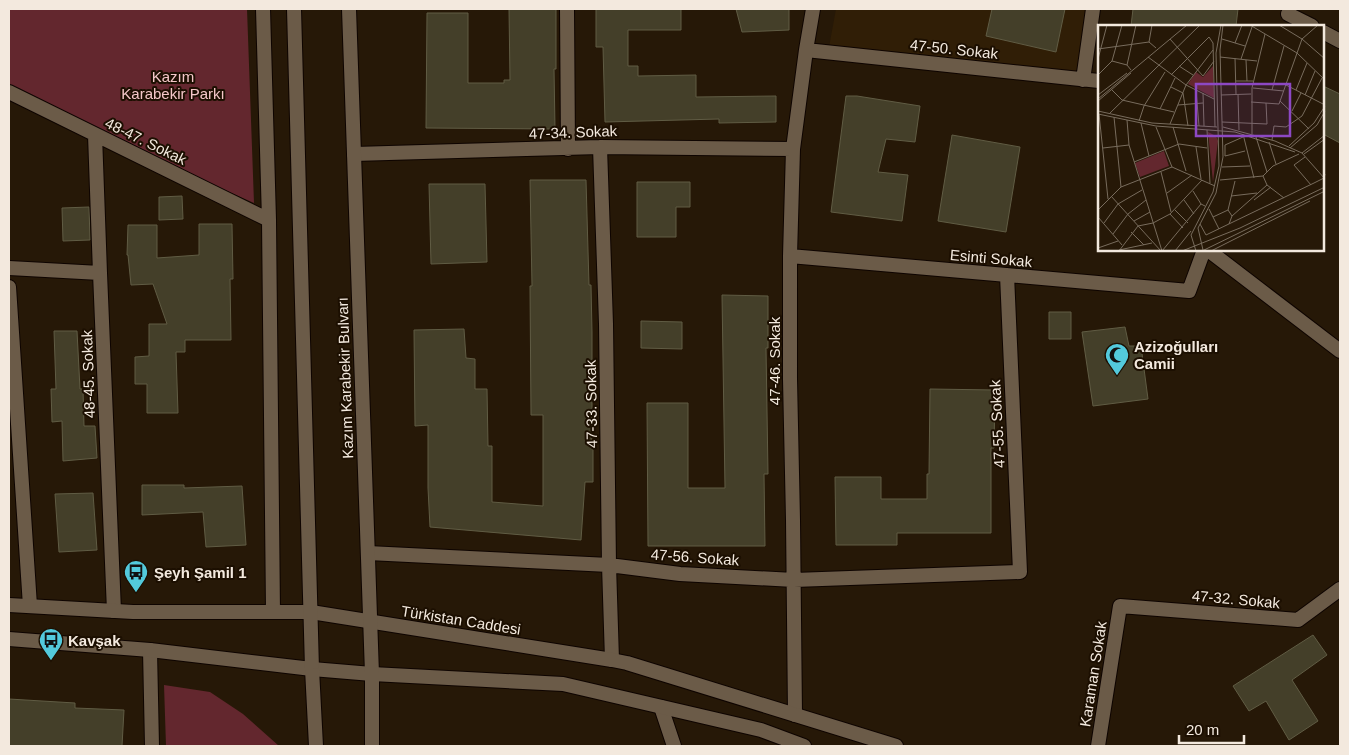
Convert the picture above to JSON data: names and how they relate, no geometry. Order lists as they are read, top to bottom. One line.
{"streets":{"street":["47-50. Sokak","47-34. Sokak","48-47. Sokak","Esinti Sokak","47-46. Sokak","48-45. Sokak","Kazım Karabekir Bulvarı","47-33. Sokak","47-55. Sokak","47-56. Sokak","47-32. Sokak","Türkistan Caddesi","Karaman Sokak"]},"crossings":[["47-50. Sokak","47-46. Sokak"],["47-34. Sokak","47-46. Sokak"],["47-34. Sokak","Kazım Karabekir Bulvarı"],["47-34. Sokak","47-33. Sokak"],["48-47. Sokak","48-45. Sokak"],["Esinti Sokak","47-46. Sokak"],["Esinti Sokak","47-55. Sokak"],["47-46. Sokak","47-56. Sokak"],["47-46. Sokak","Türkistan Caddesi"],["48-45. Sokak","Türkistan Caddesi"],["Kazım Karabekir Bulvarı","47-56. Sokak"],["Kazım Karabekir Bulvarı","Türkistan Caddesi"],["47-33. Sokak","47-56. Sokak"],["47-33. Sokak","Türkistan Caddesi"],["47-55. Sokak","47-56. Sokak"],["47-32. Sokak","Karaman Sokak"]],"parks":["Kazım Karabekir Parkı"],"places":{"mosque":["Azizoğulları Camii"],"bus stop":["Şeyh Şamil 1","Kavşak"]},"scale_bar":"20 m"}
